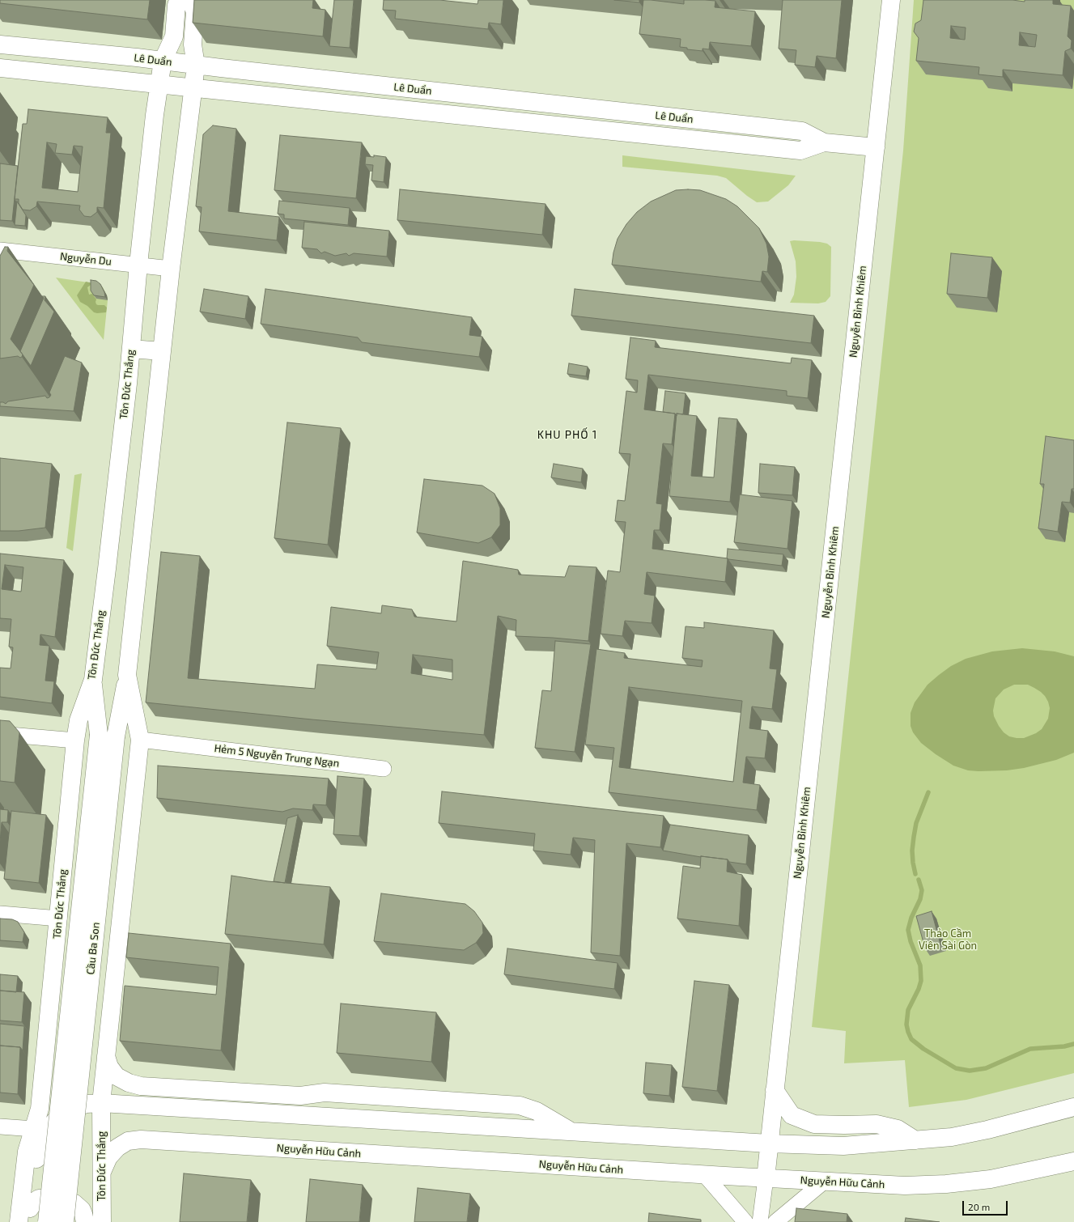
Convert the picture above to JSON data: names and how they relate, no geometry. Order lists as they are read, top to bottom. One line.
{"streets":{"main road":["Lê Duẩn","Nguyễn Bỉnh Khiêm","Tôn Đức Thắng","Cầu Ba Son","Nguyễn Hữu Cảnh"],"street":["Nguyễn Du","Hẻm 5 Nguyễn Trung Ngạn"]},"crossings":[["Lê Duẩn","Nguyễn Bỉnh Khiêm"],["Lê Duẩn","Tôn Đức Thắng"],["Nguyễn Du","Tôn Đức Thắng"],["Nguyễn Bỉnh Khiêm","Nguyễn Hữu Cảnh"],["Tôn Đức Thắng","Hẻm 5 Nguyễn Trung Ngạn"],["Tôn Đức Thắng","Cầu Ba Son"],["Tôn Đức Thắng","Nguyễn Hữu Cảnh"]],"districts":["KHU PHỐ 1"],"parks":["Thảo Cầm Viên Sài Gòn"],"scale_bar":"20 m"}
